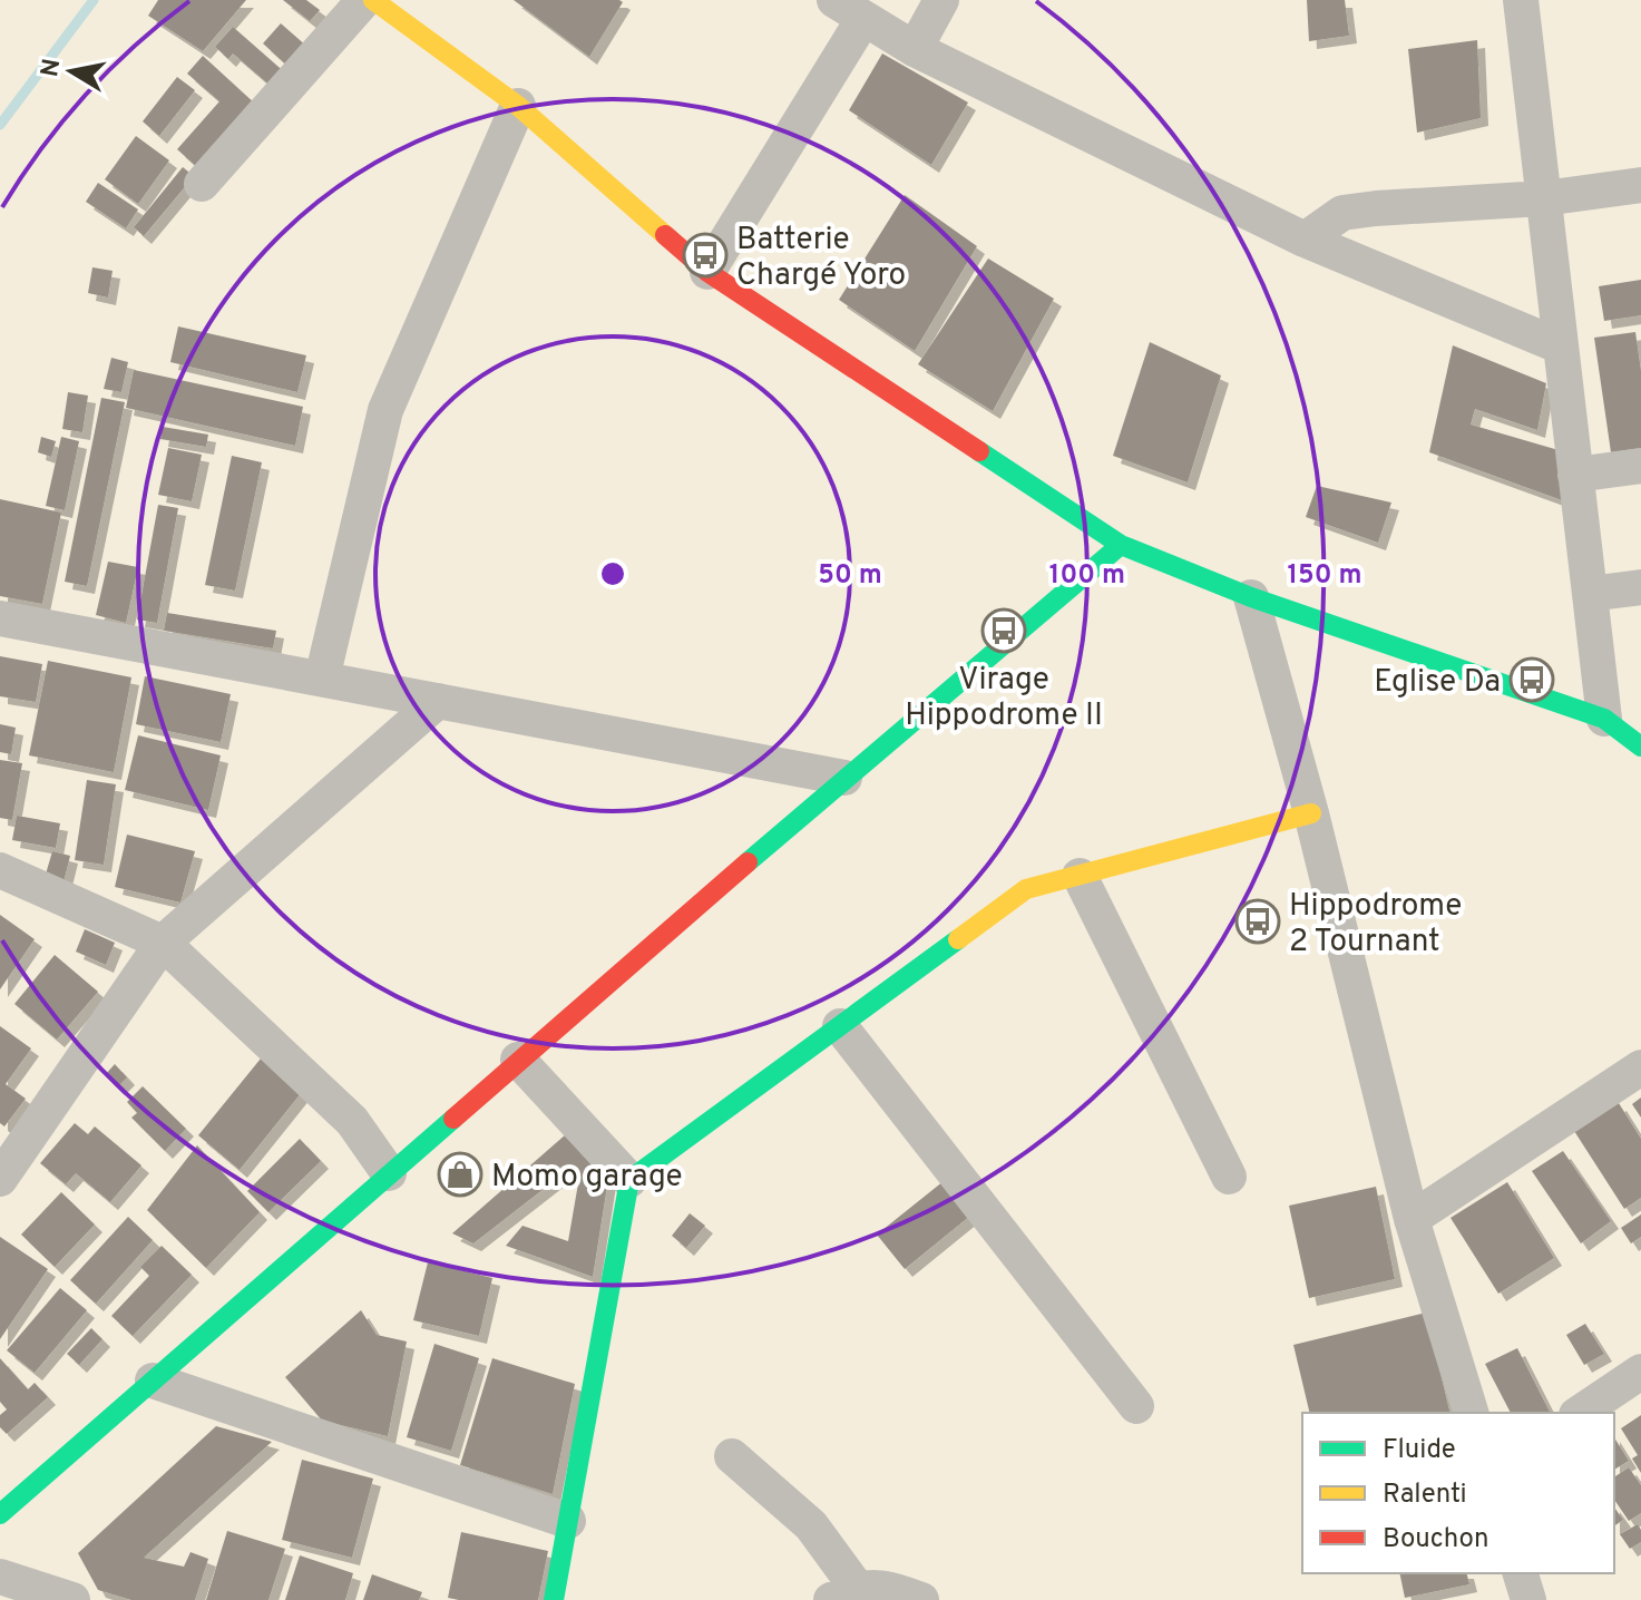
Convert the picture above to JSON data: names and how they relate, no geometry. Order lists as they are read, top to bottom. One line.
{"places":{"bus stop":["Batterie Chargé Yoro","Virage Hippodrome II","Eglise Da","Hippodrome 2 Tournant"],"shop":["Momo garage"]},"legend":["Fluide","Ralenti","Bouchon"],"north":"left","rings":["50 m","100 m","150 m"]}
